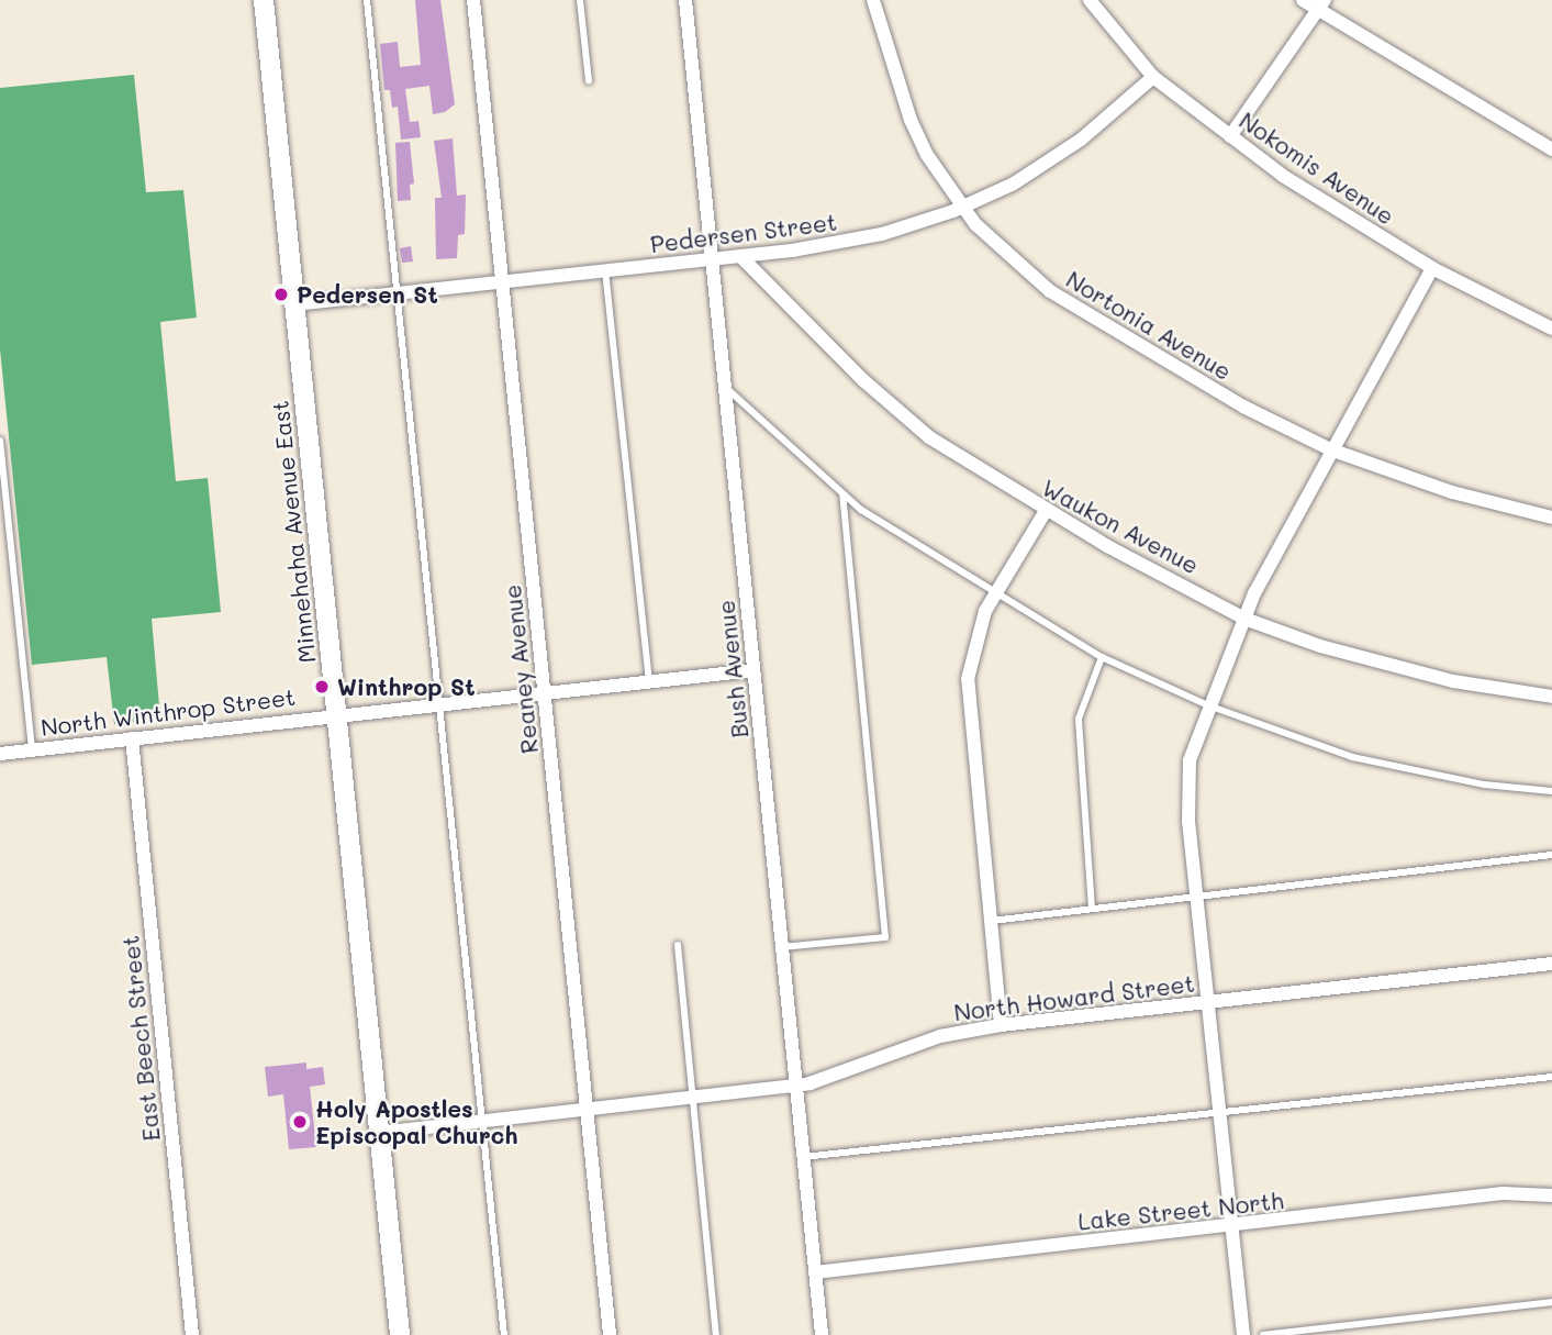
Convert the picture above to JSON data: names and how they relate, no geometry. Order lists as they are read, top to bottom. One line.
{"streets":{"main road":["Minnehaha Avenue East"],"street":["Nokomis Avenue","Pedersen Street","Nortonia Avenue","Waukon Avenue","Reaney Avenue","Bush Avenue","North Winthrop Street","North Howard Street","East Beech Street","Lake Street North"]},"crossings":[["Nokomis Avenue","Pedersen Street"],["Pedersen Street","Nortonia Avenue"],["Pedersen Street","Waukon Avenue"],["Pedersen Street","Minnehaha Avenue East"],["Pedersen Street","Reaney Avenue"],["Pedersen Street","Bush Avenue"],["Minnehaha Avenue East","North Winthrop Street"],["Minnehaha Avenue East","North Howard Street"],["Reaney Avenue","North Winthrop Street"],["Reaney Avenue","North Howard Street"],["Bush Avenue","North Winthrop Street"],["Bush Avenue","North Howard Street"],["Bush Avenue","Lake Street North"],["North Winthrop Street","East Beech Street"]],"places":["Pedersen St","Winthrop St","Holy Apostles Episcopal Church"]}
